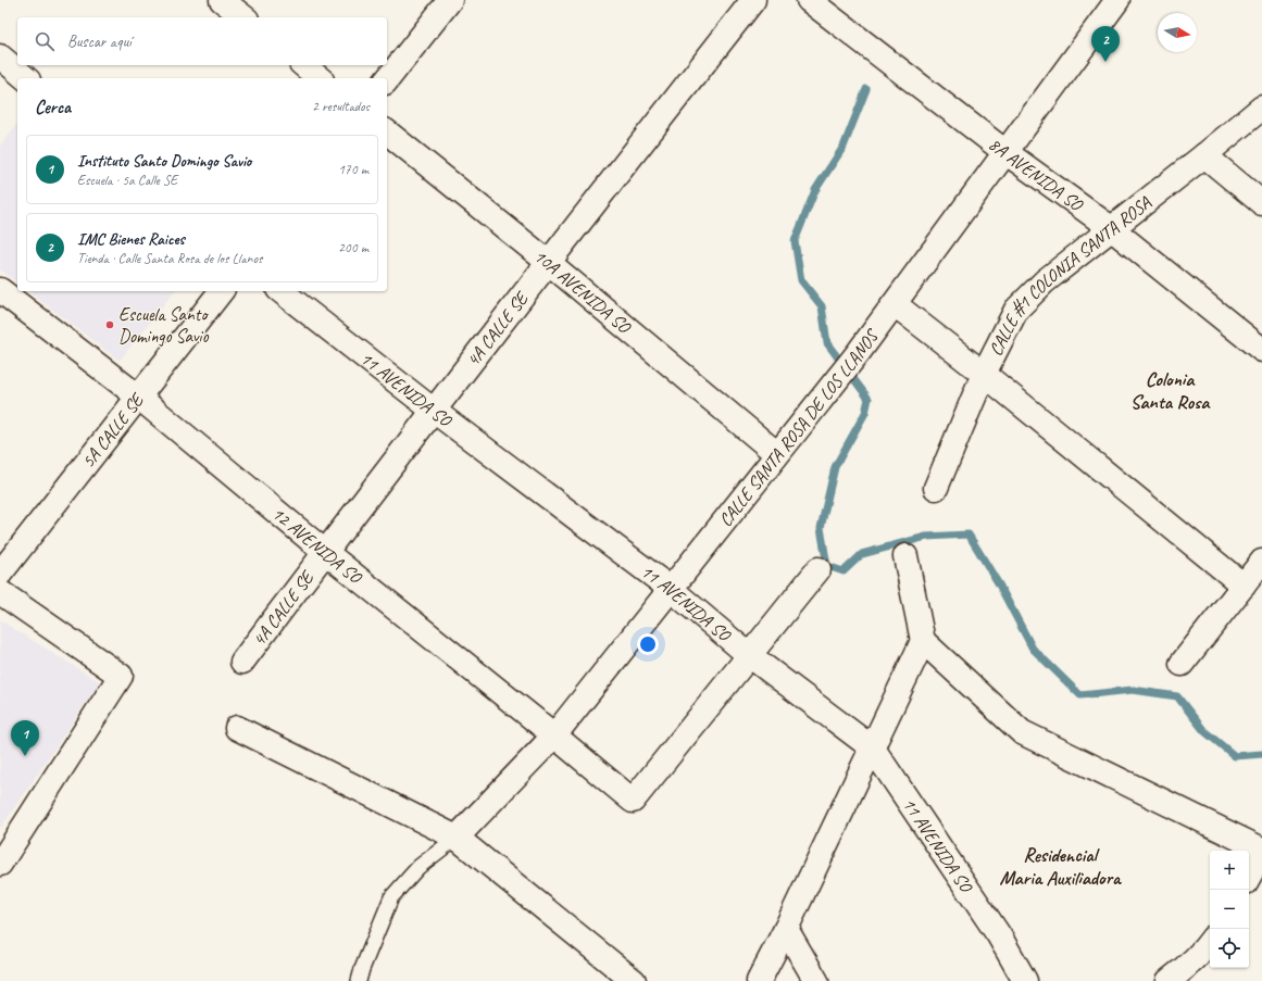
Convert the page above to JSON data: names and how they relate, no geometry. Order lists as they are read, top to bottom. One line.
{"streets":{"street":["8A AVENIDA SO","CALLE #1 COLONIA SANTA ROSA","10A AVENIDA SO","4A CALLE SE","11 AVENIDA SO","CALLE SANTA ROSA DE LOS LLANOS","5A CALLE SE","12 AVENIDA SO"]},"crossings":[["8A AVENIDA SO","CALLE #1 COLONIA SANTA ROSA"],["8A AVENIDA SO","CALLE SANTA ROSA DE LOS LLANOS"],["10A AVENIDA SO","4A CALLE SE"],["10A AVENIDA SO","CALLE SANTA ROSA DE LOS LLANOS"],["4A CALLE SE","11 AVENIDA SO"],["4A CALLE SE","12 AVENIDA SO"],["11 AVENIDA SO","CALLE SANTA ROSA DE LOS LLANOS"],["11 AVENIDA SO","12 AVENIDA SO"],["CALLE SANTA ROSA DE LOS LLANOS","12 AVENIDA SO"],["5A CALLE SE","12 AVENIDA SO"]],"districts":["Colonia Santa Rosa","Residencial Maria Auxiliadora"],"places":["Escuela Santo Domingo Savio"],"north":"right","page":{"search":"Buscar aquí","pins":["2","1"],"heading":["Cerca","2 resultados"],"list":[{"mark":"1","name":"Instituto Santo Domingo Savio","note":"Escuela · 5a Calle SE","value":"170 m"},{"mark":"2","name":"IMC Bienes Raices","note":"Tienda · Calle Santa Rosa de los Llanos","value":"200 m"}],"map_buttons":["+","−"]}}
